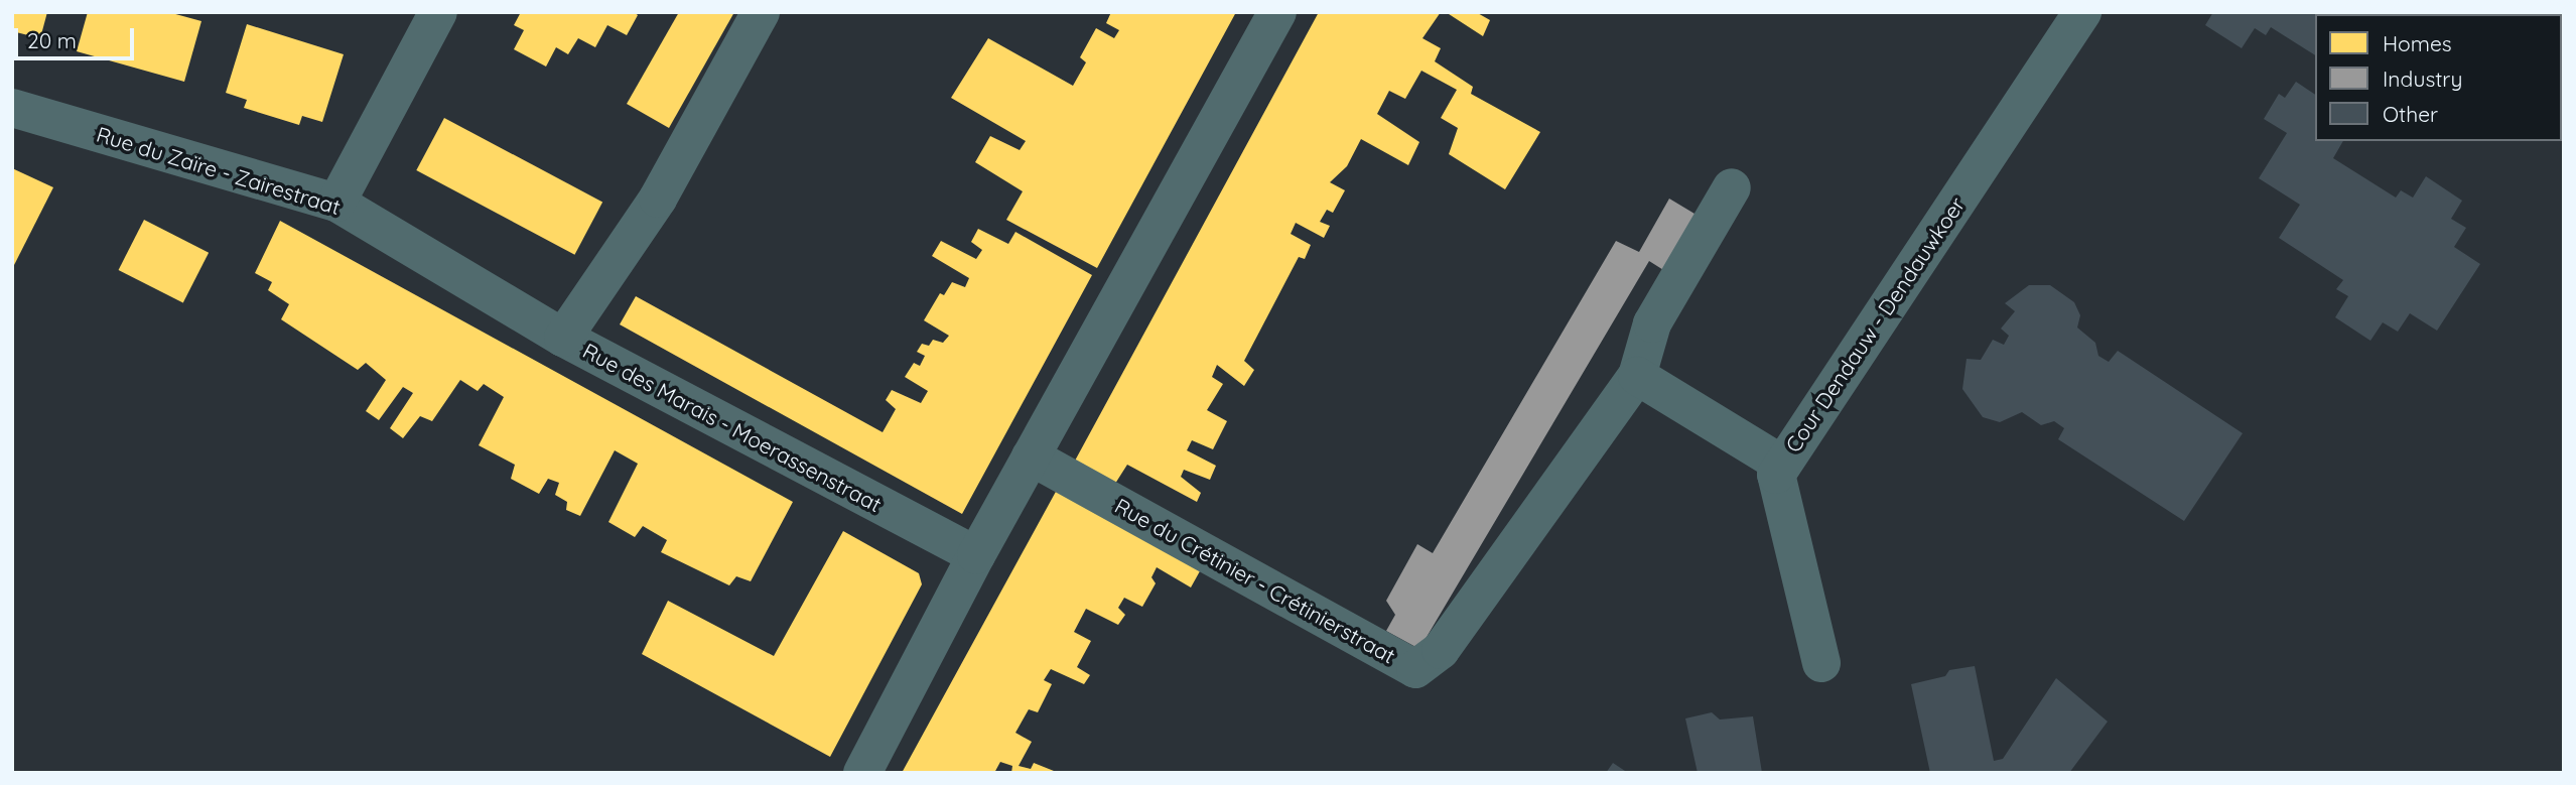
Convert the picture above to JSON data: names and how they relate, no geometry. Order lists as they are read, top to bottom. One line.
{"streets":{"street":["Rue du Zaïre - Zairestraat","Cour Dendauw - Dendauwkoer","Rue des Marais - Moerassenstraat","Rue du Crétinier - Crétinierstraat"]},"crossings":[["Rue du Zaïre - Zairestraat","Rue des Marais - Moerassenstraat"]],"legend":["Homes","Industry","Other"],"scale_bar":"20 m"}
